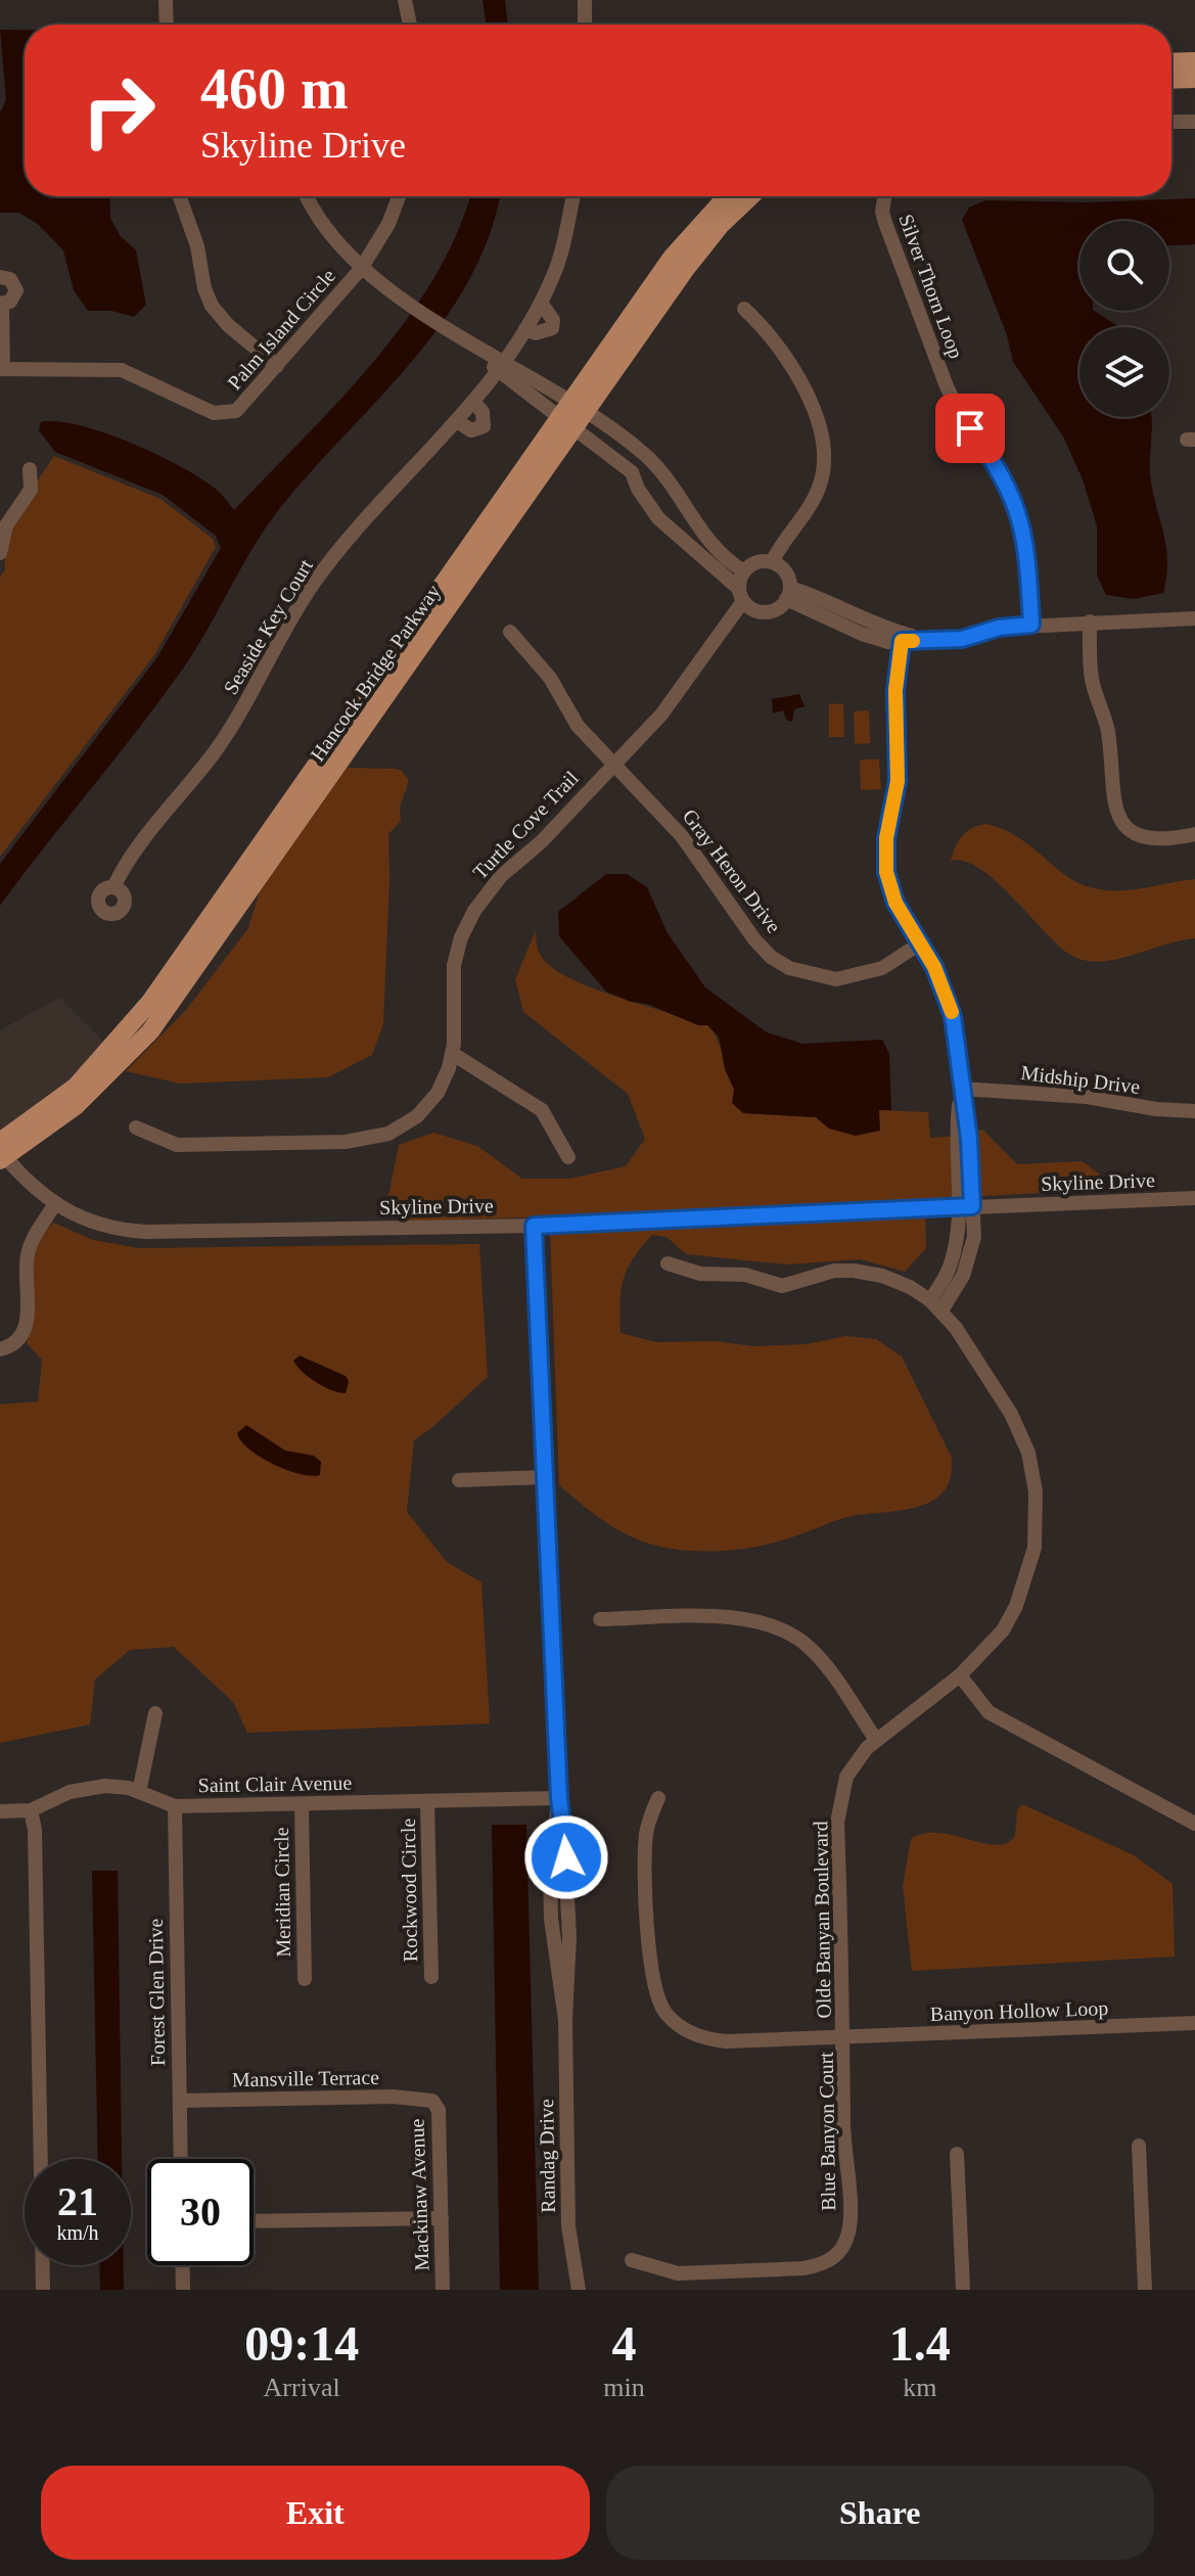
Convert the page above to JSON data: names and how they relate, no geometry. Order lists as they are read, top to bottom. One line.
{"streets":{"main road":["Hancock Bridge Parkway"],"street":["Silver Thorn Loop","Palm Island Circle","Seaside Key Court","Turtle Cove Trail","Gray Heron Drive","Midship Drive","Skyline Drive","Saint Clair Avenue","Rockwood Circle","Meridian Circle","Olde Banyan Boulevard","Forest Glen Drive","Banyon Hollow Loop","Mansville Terrace","Blue Banyon Court","Randag Drive","Mackinaw Avenue"]},"crossings":[["Hancock Bridge Parkway","Skyline Drive"],["Turtle Cove Trail","Gray Heron Drive"],["Skyline Drive","Randag Drive"],["Saint Clair Avenue","Rockwood Circle"],["Saint Clair Avenue","Meridian Circle"],["Saint Clair Avenue","Forest Glen Drive"],["Saint Clair Avenue","Randag Drive"],["Olde Banyan Boulevard","Banyon Hollow Loop"],["Olde Banyan Boulevard","Blue Banyon Court"],["Forest Glen Drive","Mansville Terrace"],["Banyon Hollow Loop","Blue Banyon Court"],["Mansville Terrace","Mackinaw Avenue"]],"page":{"turn":["460 m","Skyline Drive"],"speed":"21 km/h","limit":"30","eta":["09:14","Arrival","4","min","1.4","km"],"buttons":["Exit","Share"]}}
